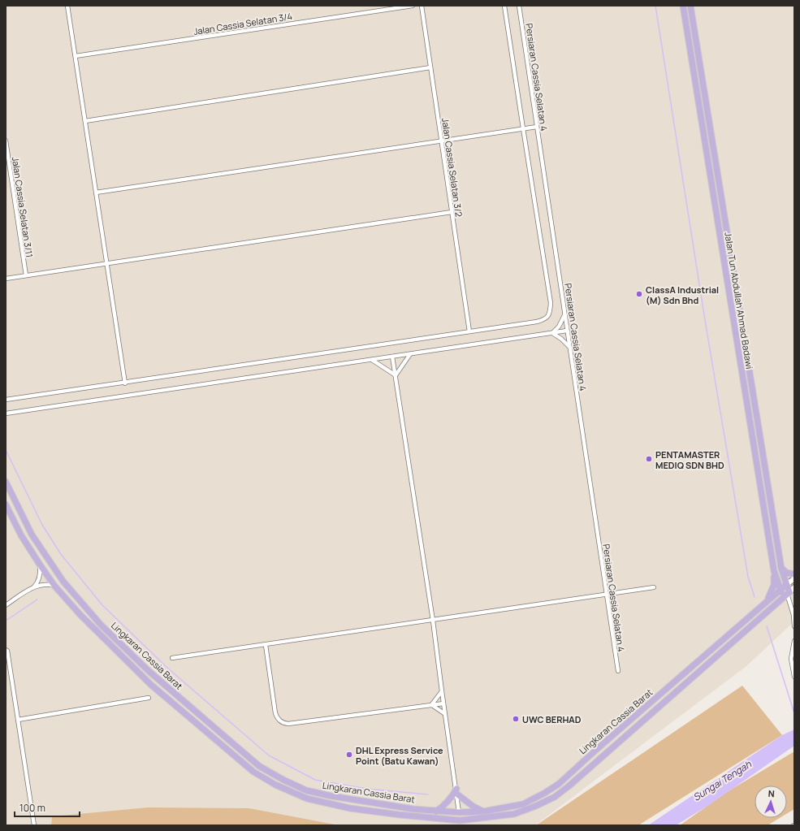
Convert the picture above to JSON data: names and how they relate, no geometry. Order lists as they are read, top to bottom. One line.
{"streets":{"main road":["Jalan Tun Abdullah Ahmad Badawi","Lingkaran Cassia Barat"],"street":["Jalan Cassia Selatan 3/4","Persiaran Cassia Selatan 4","Jalan Cassia Selatan 3/2","Jalan Cassia Selatan 3/11"]},"crossings":[["Jalan Tun Abdullah Ahmad Badawi","Lingkaran Cassia Barat"]],"water":["Sungai Tengah"],"places":["ClassA Industrial (M) Sdn Bhd","PENTAMASTER MEDIQ SDN BHD","UWC BERHAD","DHL Express Service Point (Batu Kawan)"],"scale_bar":"100 m","north":"top"}
